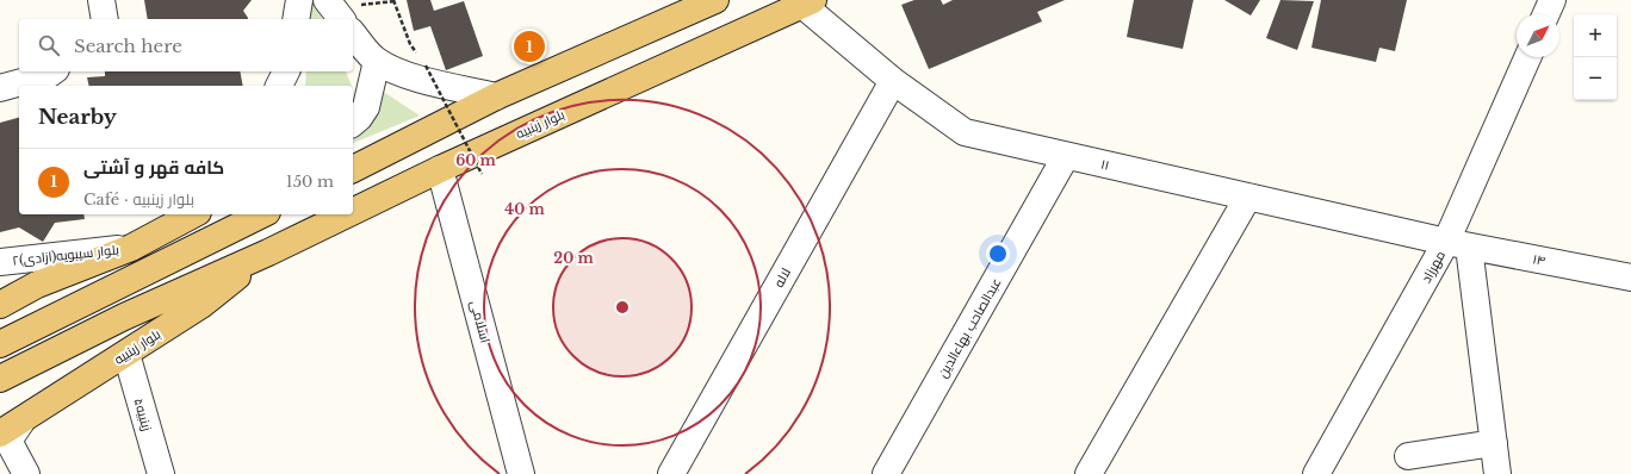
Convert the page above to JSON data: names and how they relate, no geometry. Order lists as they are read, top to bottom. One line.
{"streets":{"main road":["بلوار زینبیه"],"street":["۱۱","۲بلوار سیبویه(ازادی)","۱۴","مهرزاد","لاله","اسلامی","عبدالصاحب بهاءالدین","زینبیه۵"]},"crossings":[["بلوار زینبیه","۱۱"],["بلوار زینبیه","اسلامی"],["بلوار زینبیه","زینبیه۵"],["۱۱","۱۴"],["۱۱","مهرزاد"],["۱۱","لاله"],["۱۱","عبدالصاحب بهاءالدین"],["۱۴","مهرزاد"]],"north":"top right","page":{"map_buttons":["+","−"],"search":"Search here","pins":"1","heading":"Nearby","list":[{"mark":"1","name":"کافه قهر و آشتی","note":"Café · بلوار زینبیه","value":"150 m"}]},"rings":["60 m","40 m","20 m"]}
